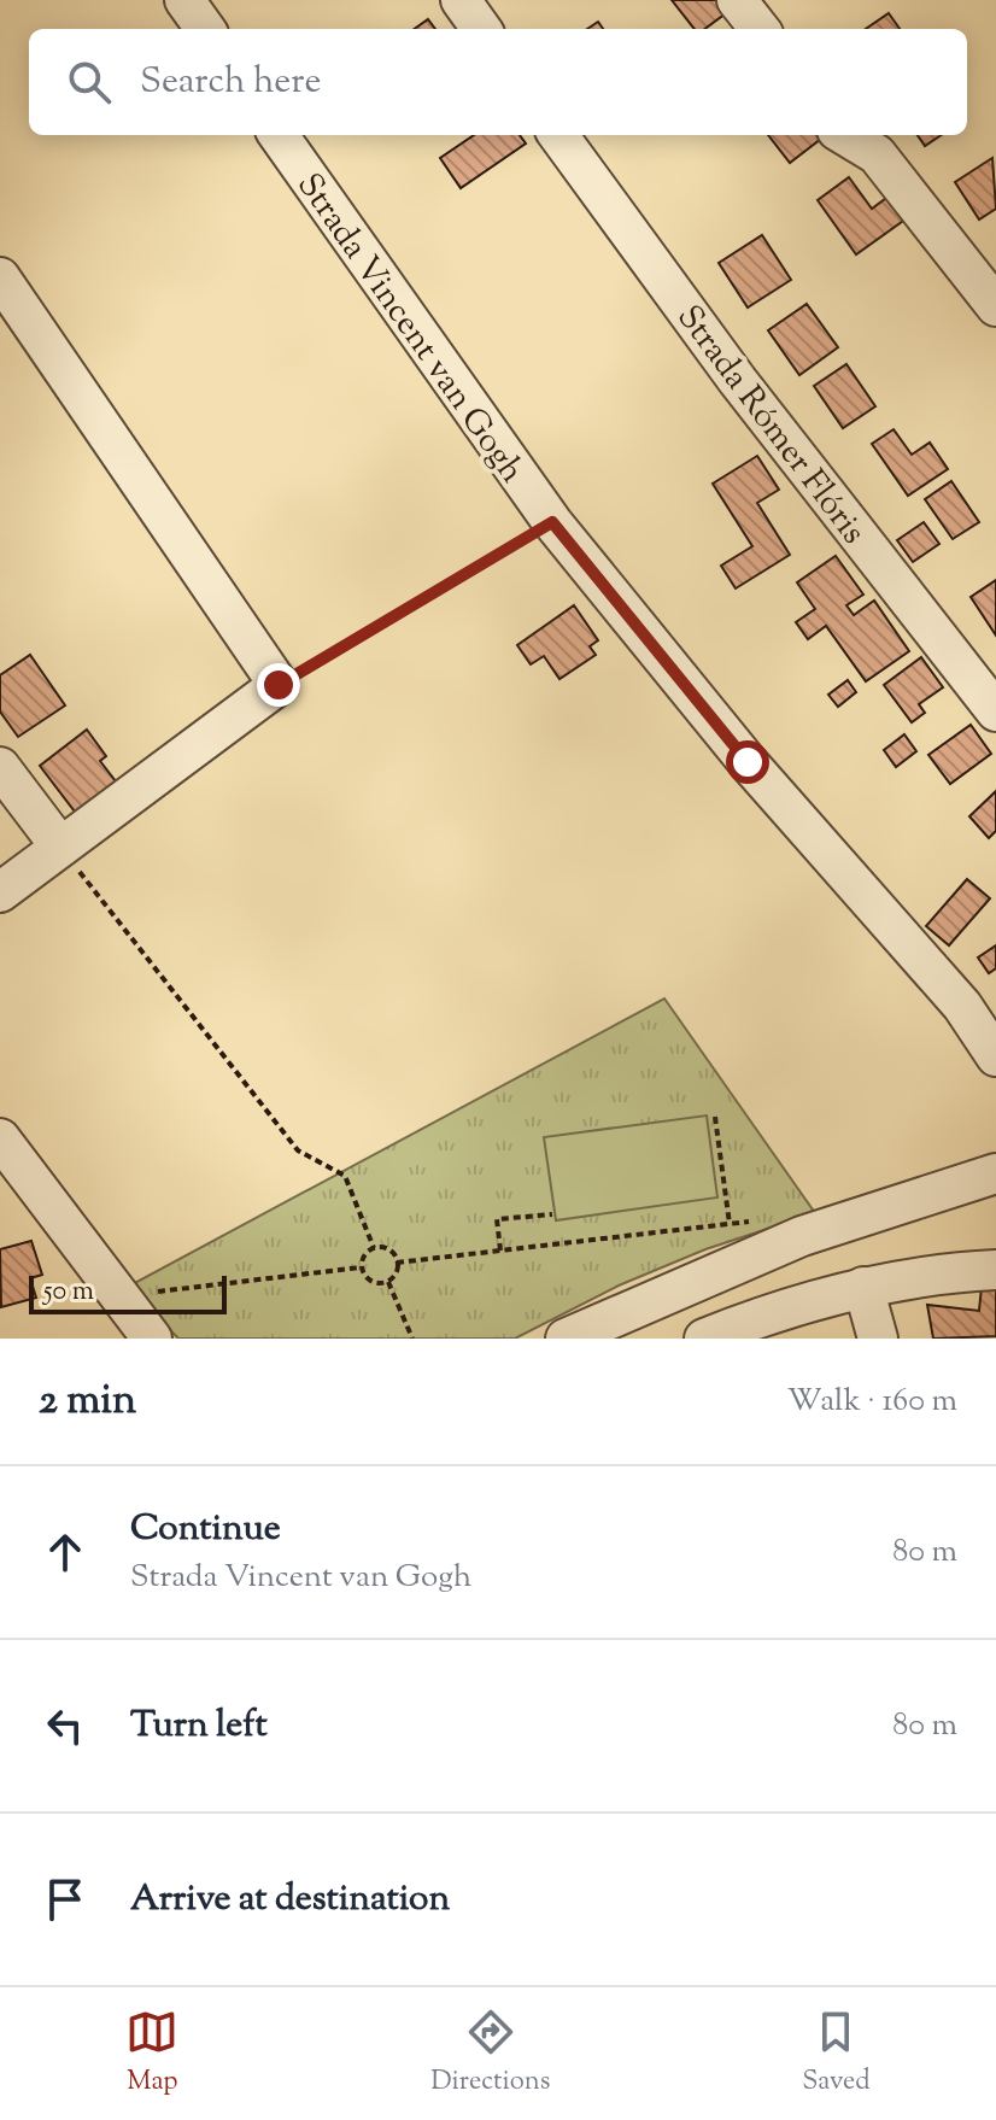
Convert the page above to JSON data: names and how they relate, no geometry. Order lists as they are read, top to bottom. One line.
{"streets":{"street":["Strada Vincent van Gogh","Strada Rómer Flóris"]},"scale_bar":"50 m","page":{"search":"Search here","scale":"50 m","heading":["2 min","Walk · 160 m"],"list":[["Continue","Strada Vincent van Gogh","80 m"],["Turn left","80 m"],"Arrive at destination"],"nav":["Map","Directions","Saved"]}}
